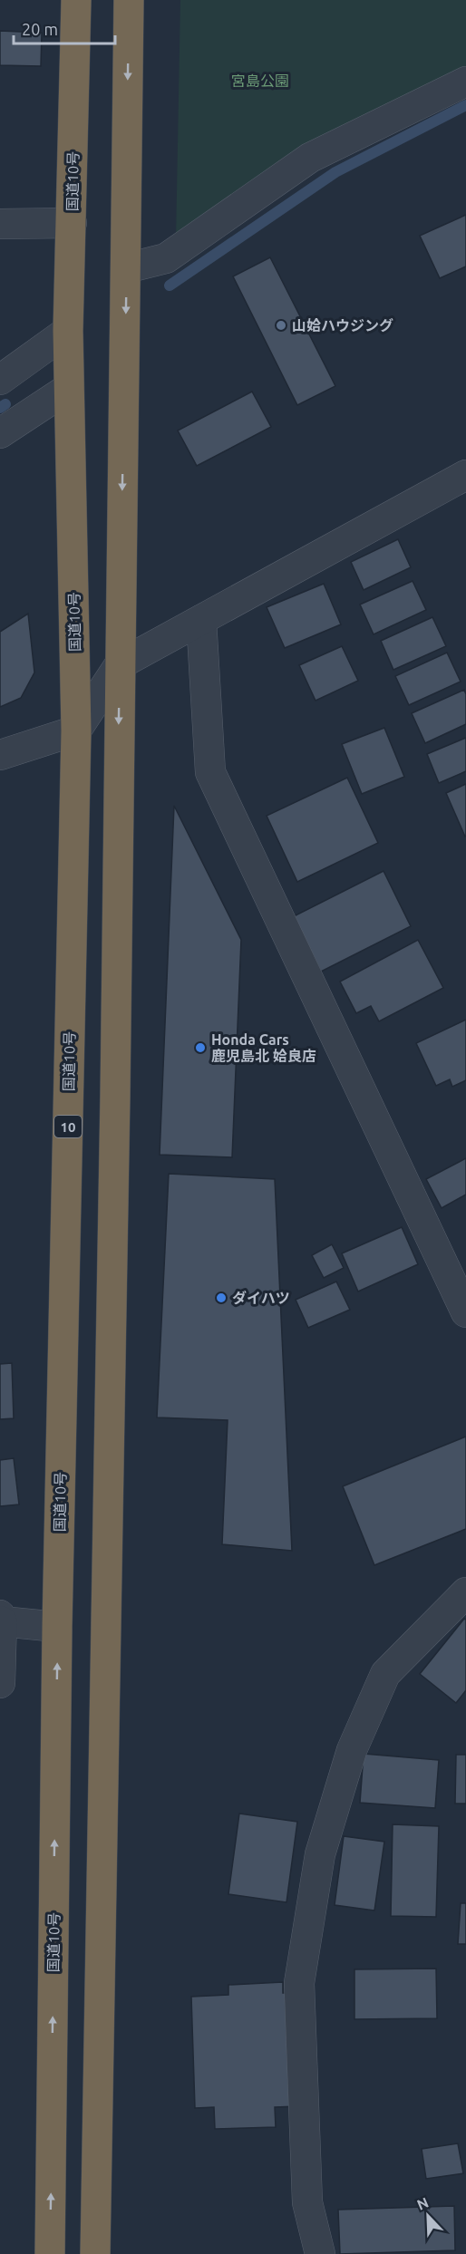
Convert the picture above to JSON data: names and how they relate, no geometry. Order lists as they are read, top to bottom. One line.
{"streets":{"highway":["国道10号","10"]},"parks":["宮島公園"],"places":["山姶ハウジング","Honda Cars 鹿児島北 姶良店","ダイハツ"],"scale_bar":"20 m","north":"top left"}
